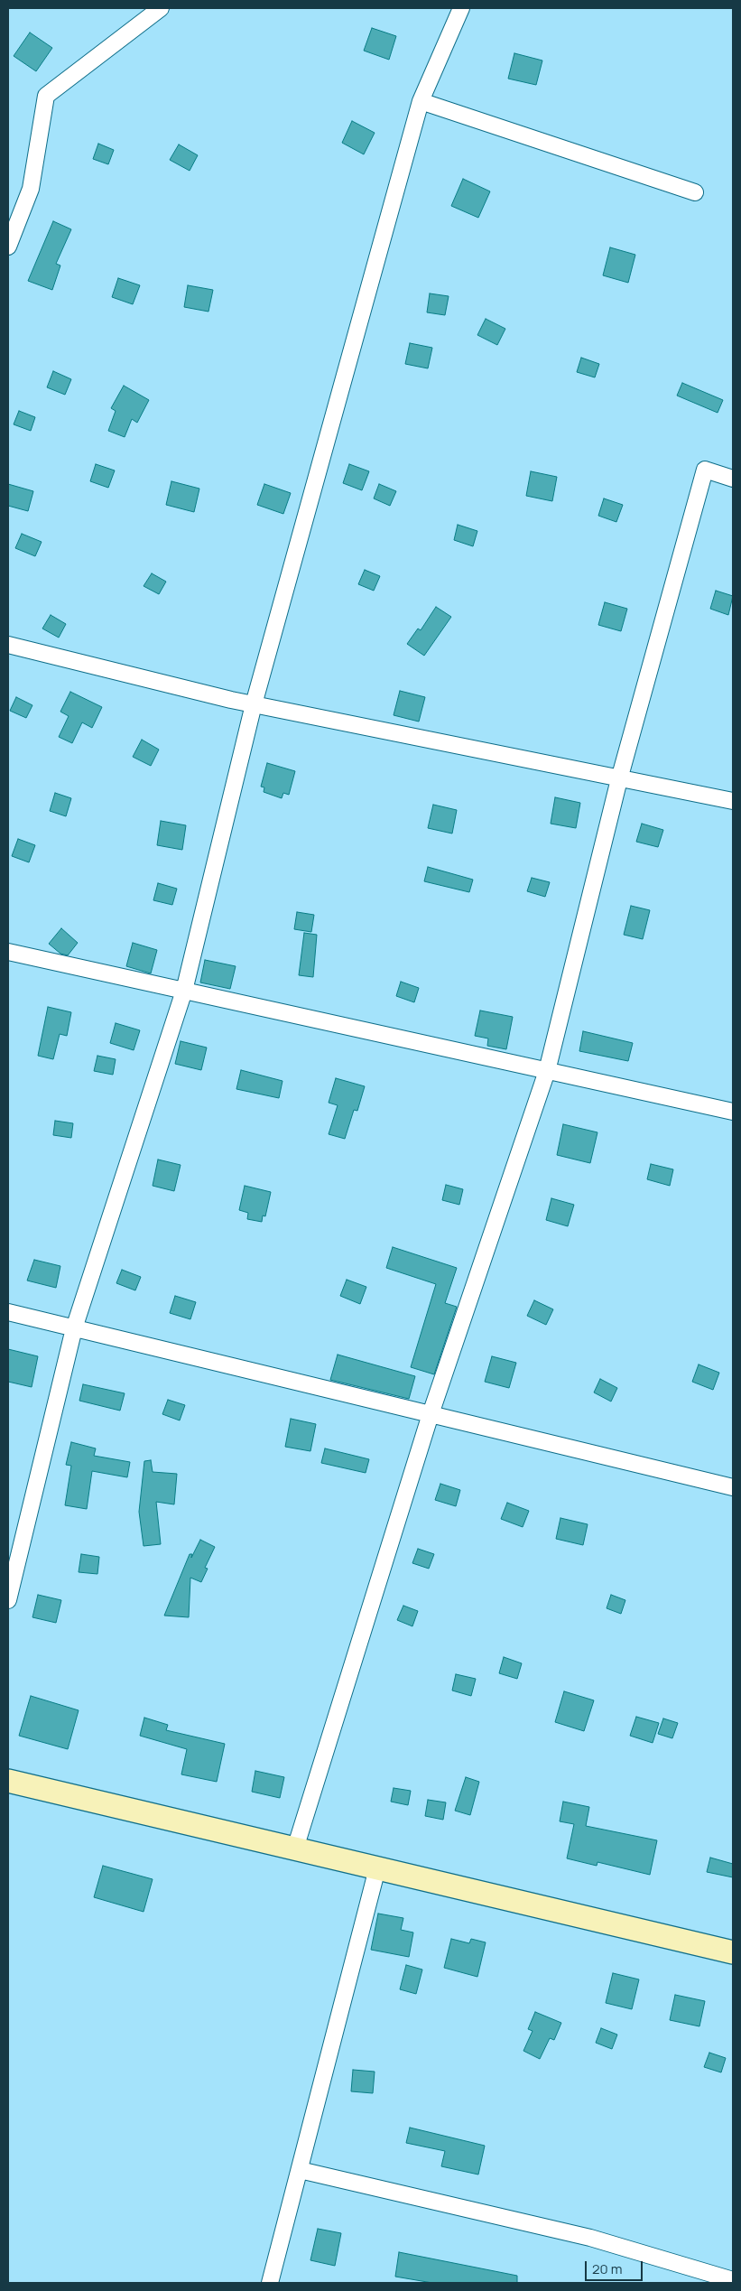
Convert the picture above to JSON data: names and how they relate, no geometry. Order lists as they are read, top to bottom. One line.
{"scale_bar":"20 m"}
